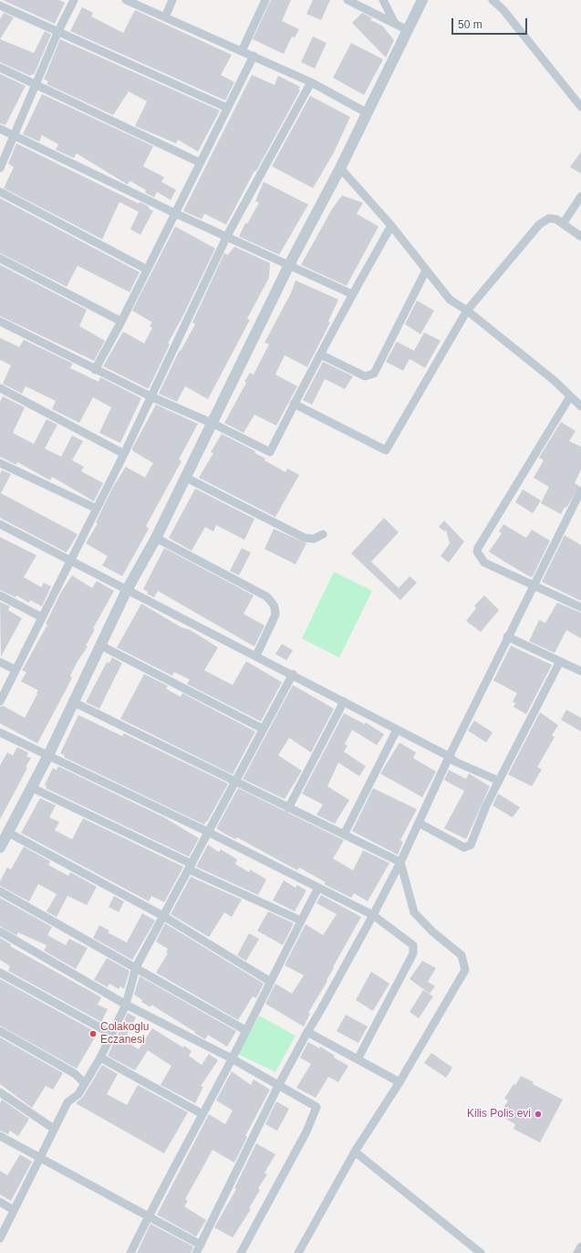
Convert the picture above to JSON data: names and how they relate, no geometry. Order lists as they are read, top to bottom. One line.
{"places":["Colakoglu Eczanesi","Kilis Polis evi"],"scale_bar":"50 m"}
